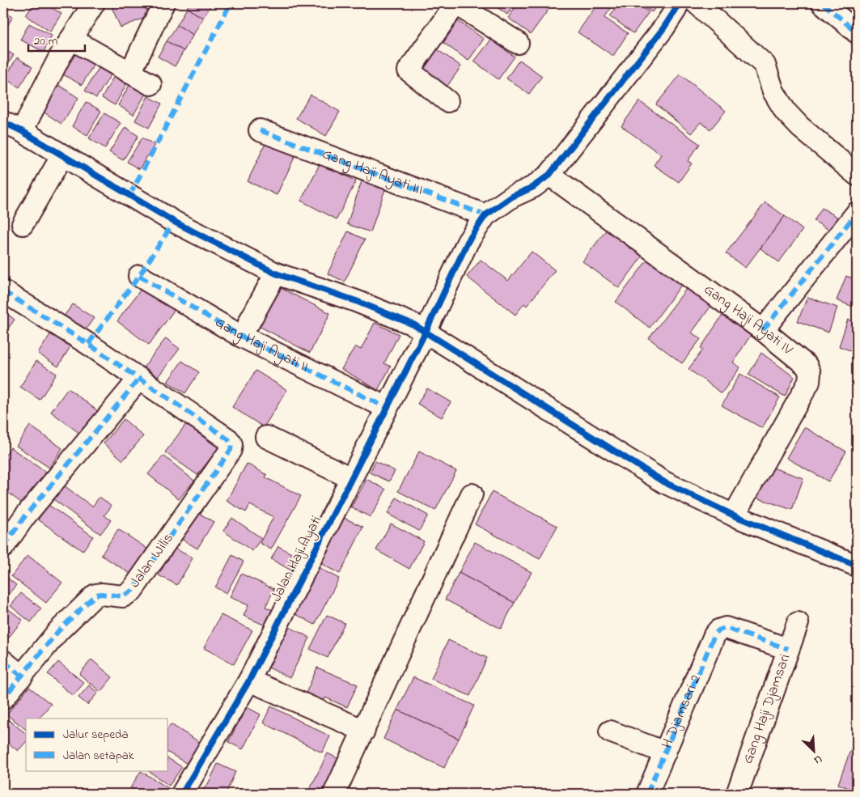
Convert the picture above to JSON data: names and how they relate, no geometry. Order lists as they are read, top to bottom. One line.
{"streets":{"street":["Gang Haji Ayati III","Gang Haji Ayati IV","Gang Haji Ayati II","Jalan Haji Ayati","Jalan Wilis","Gang Haji Djamsari","H Djamsari 2"]},"crossings":[["Gang Haji Ayati III","Jalan Haji Ayati"],["Gang Haji Ayati II","Jalan Haji Ayati"],["Gang Haji Djamsari","H Djamsari 2"]],"legend":["Jalur sepeda","Jalan setapak"],"scale_bar":"20 m","north":"bottom right"}
